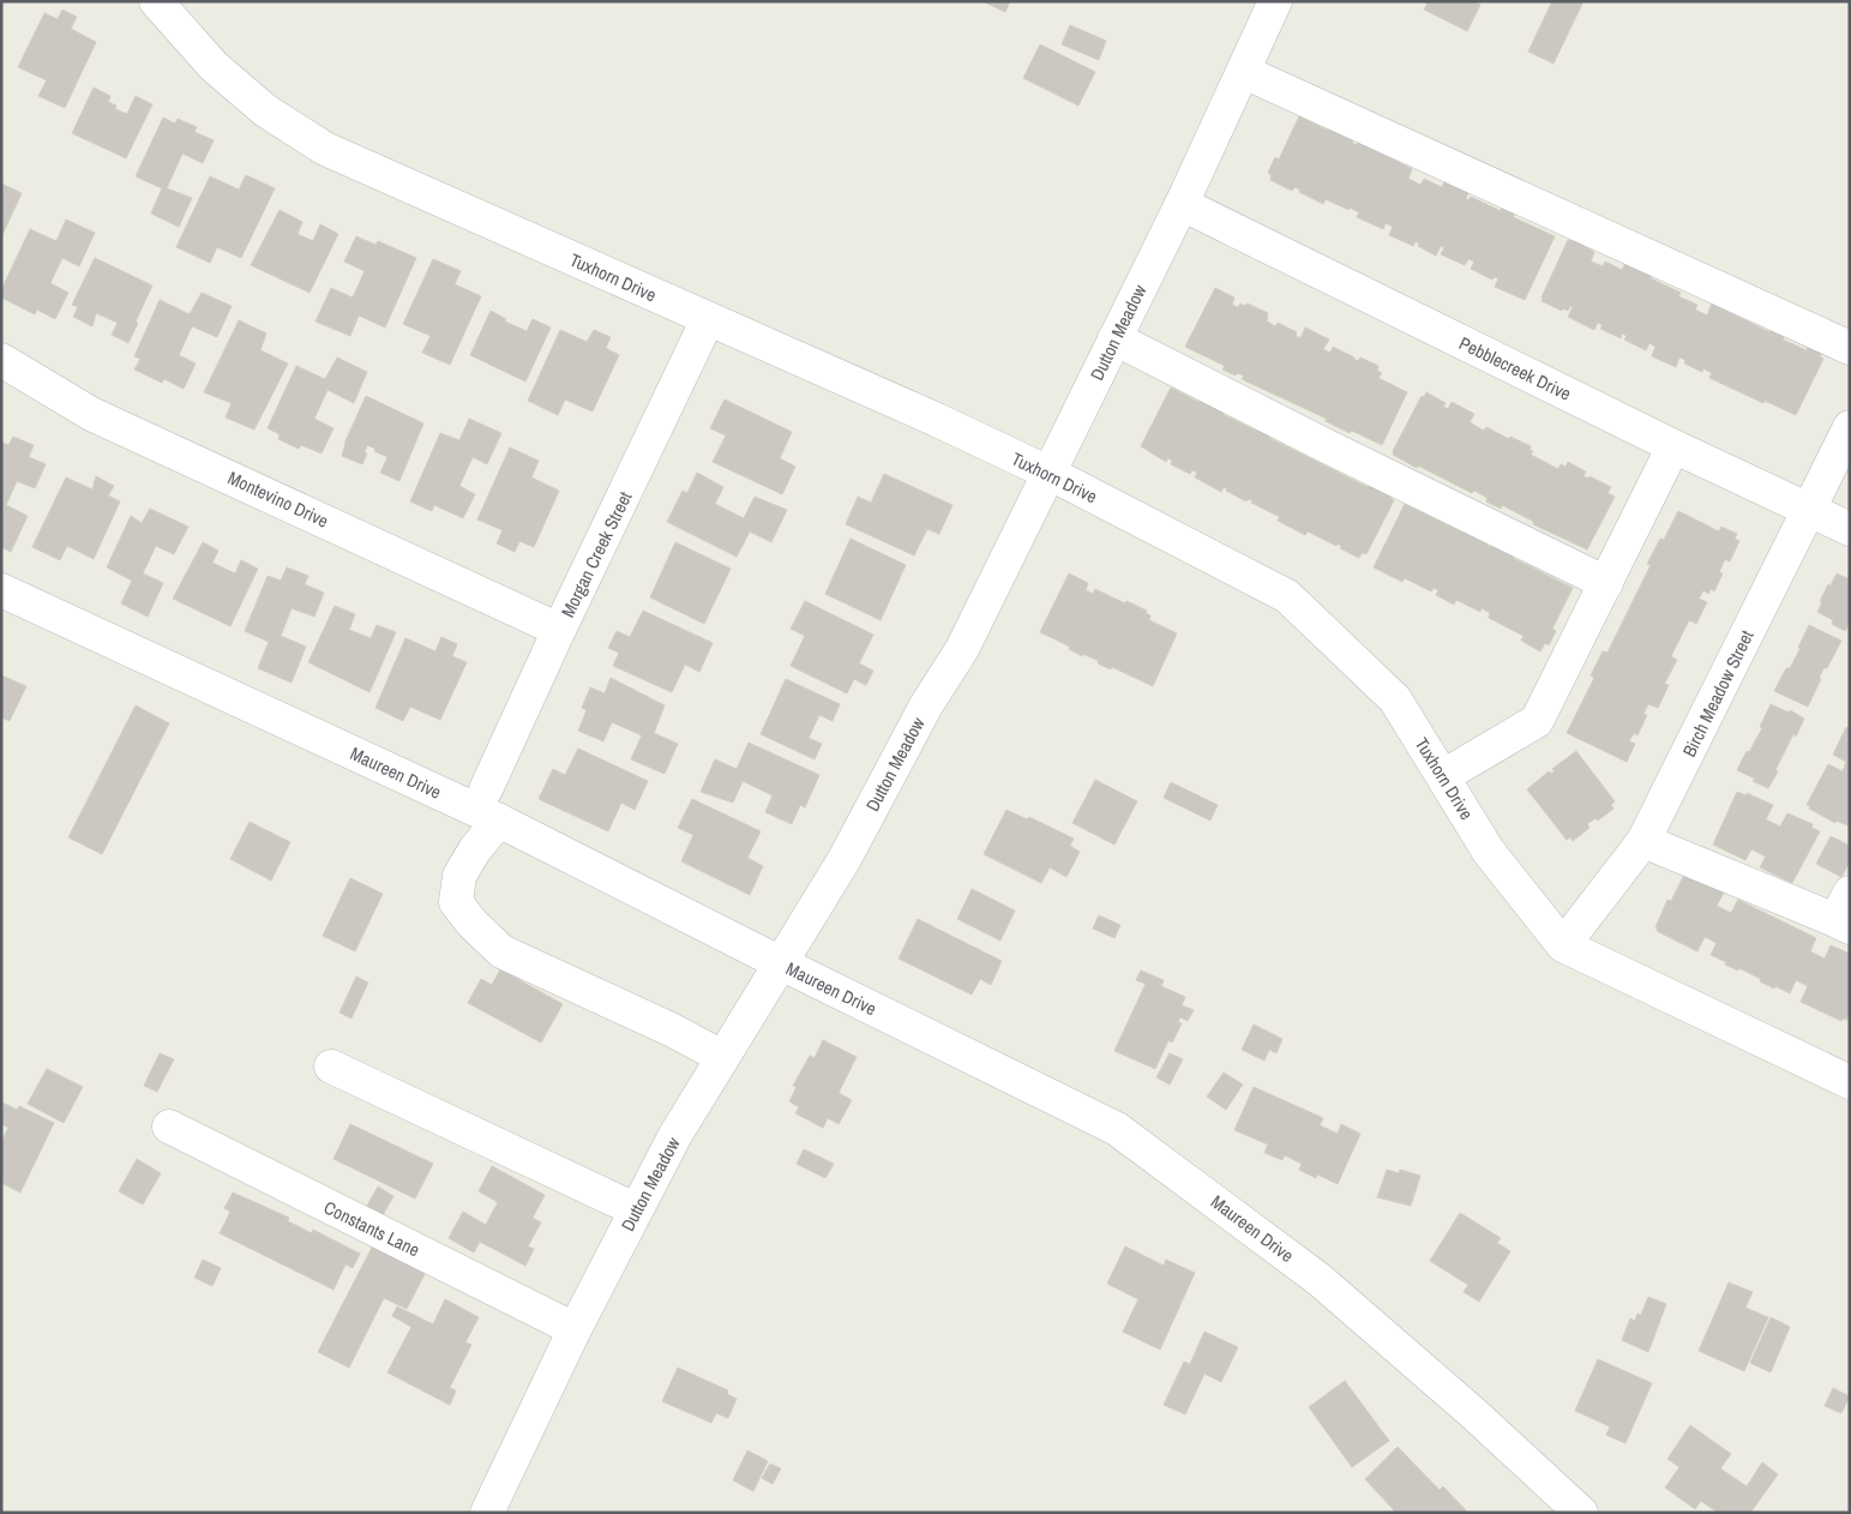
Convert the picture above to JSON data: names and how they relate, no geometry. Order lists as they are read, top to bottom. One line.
{"streets":{"street":["Tuxhorn Drive","Dutton Meadow","Pebblecreek Drive","Montevino Drive","Morgan Creek Street","Birch Meadow Street","Maureen Drive","Constants Lane"]},"crossings":[["Tuxhorn Drive","Dutton Meadow"],["Tuxhorn Drive","Morgan Creek Street"],["Tuxhorn Drive","Birch Meadow Street"],["Dutton Meadow","Pebblecreek Drive"],["Dutton Meadow","Maureen Drive"],["Dutton Meadow","Constants Lane"],["Pebblecreek Drive","Birch Meadow Street"],["Montevino Drive","Morgan Creek Street"]]}
